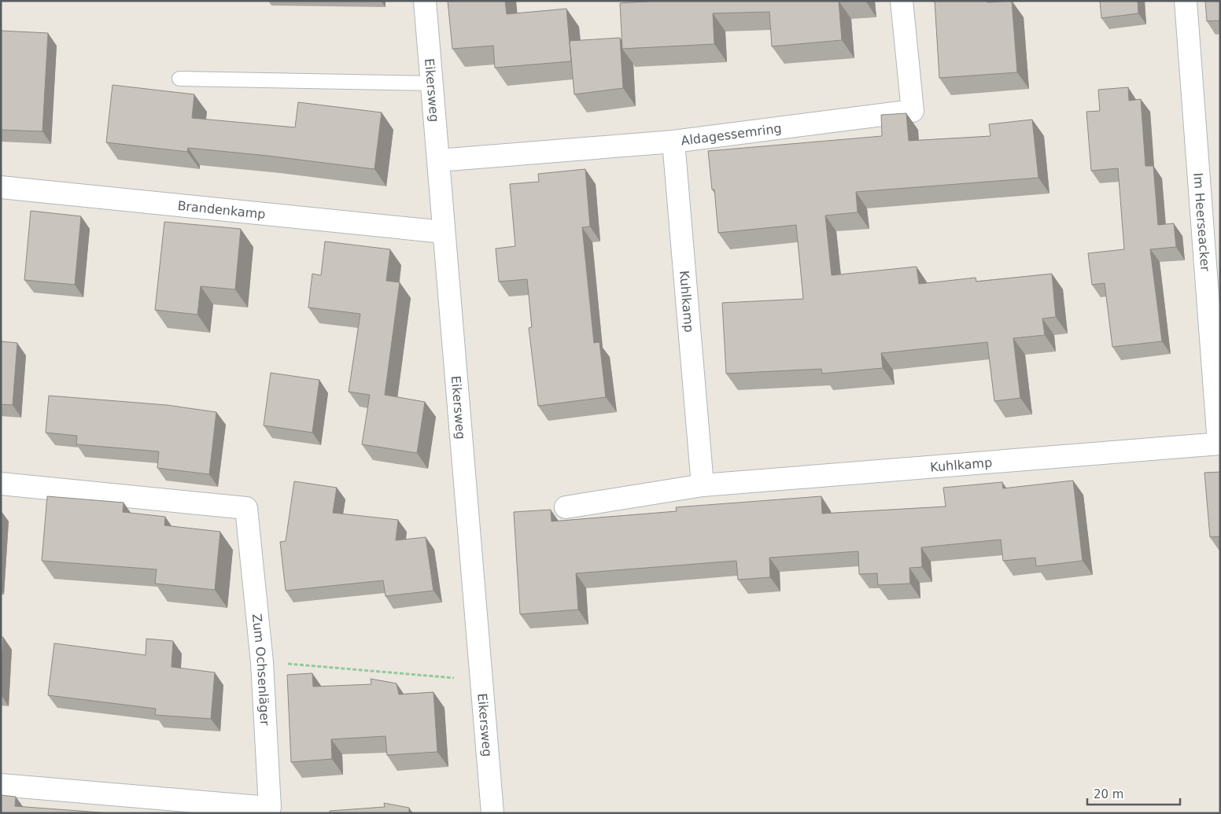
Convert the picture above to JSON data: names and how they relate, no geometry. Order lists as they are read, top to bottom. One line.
{"streets":{"street":["Eikersweg","Aldagessemring","Brandenkamp","Im Heerseacker","Kuhlkamp","Zum Ochsenläger"]},"crossings":[["Eikersweg","Aldagessemring"],["Eikersweg","Brandenkamp"],["Aldagessemring","Kuhlkamp"],["Im Heerseacker","Kuhlkamp"]],"scale_bar":"20 m"}
